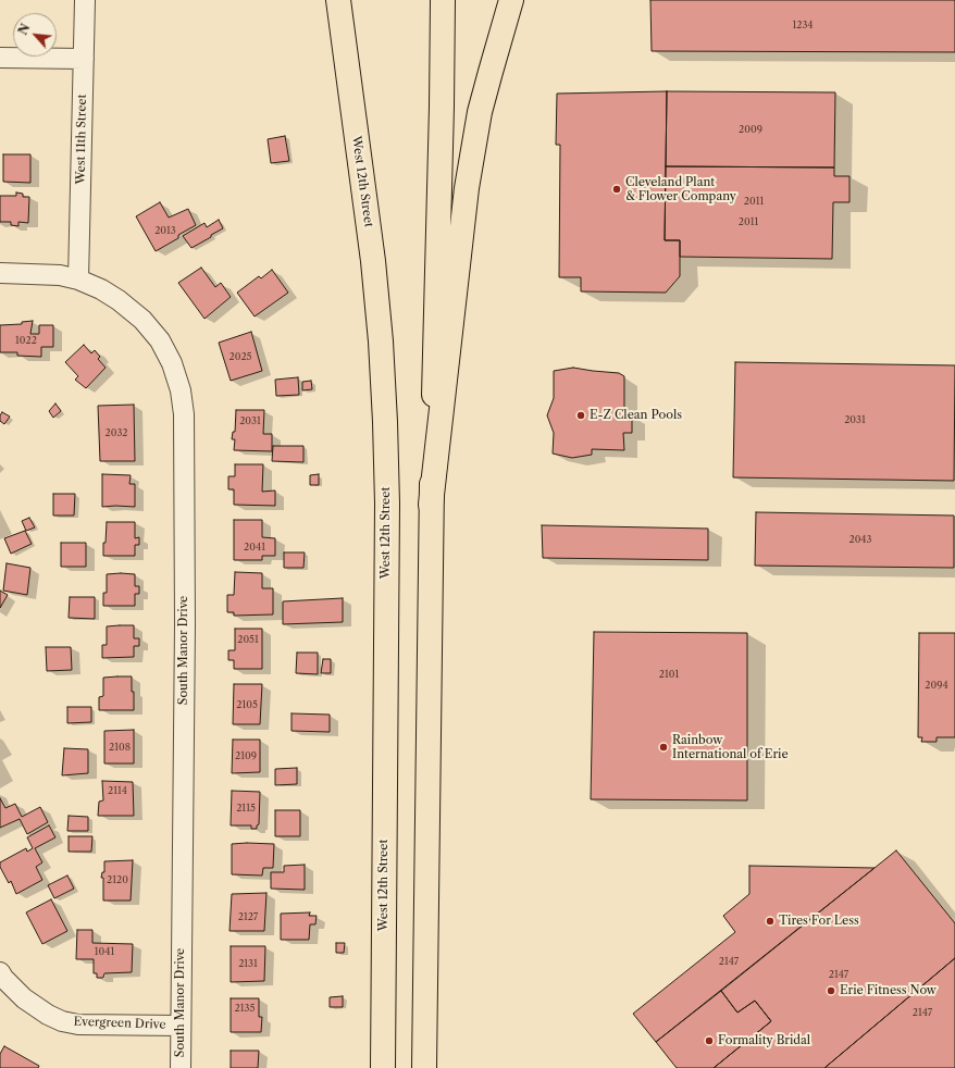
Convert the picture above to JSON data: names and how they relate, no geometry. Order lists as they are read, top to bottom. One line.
{"streets":{"main road":["West 12th Street"],"street":["West 11th Street","South Manor Drive","Evergreen Drive"]},"crossings":[["West 11th Street","South Manor Drive"],["South Manor Drive","Evergreen Drive"]],"places":["Cleveland Plant & Flower Company","E-Z Clean Pools","Rainbow International of Erie","Tires For Less","Erie Fitness Now","Formality Bridal"],"house_numbers":["1234","2009","2011","2011","2013","1022","2025","2031","2031","2032","2043","2041","2051","2101","2094","2105","2108","2109","2114","2115","2120","2127","1041","2147","2131","2147","2135","2147"],"north":"top left"}
